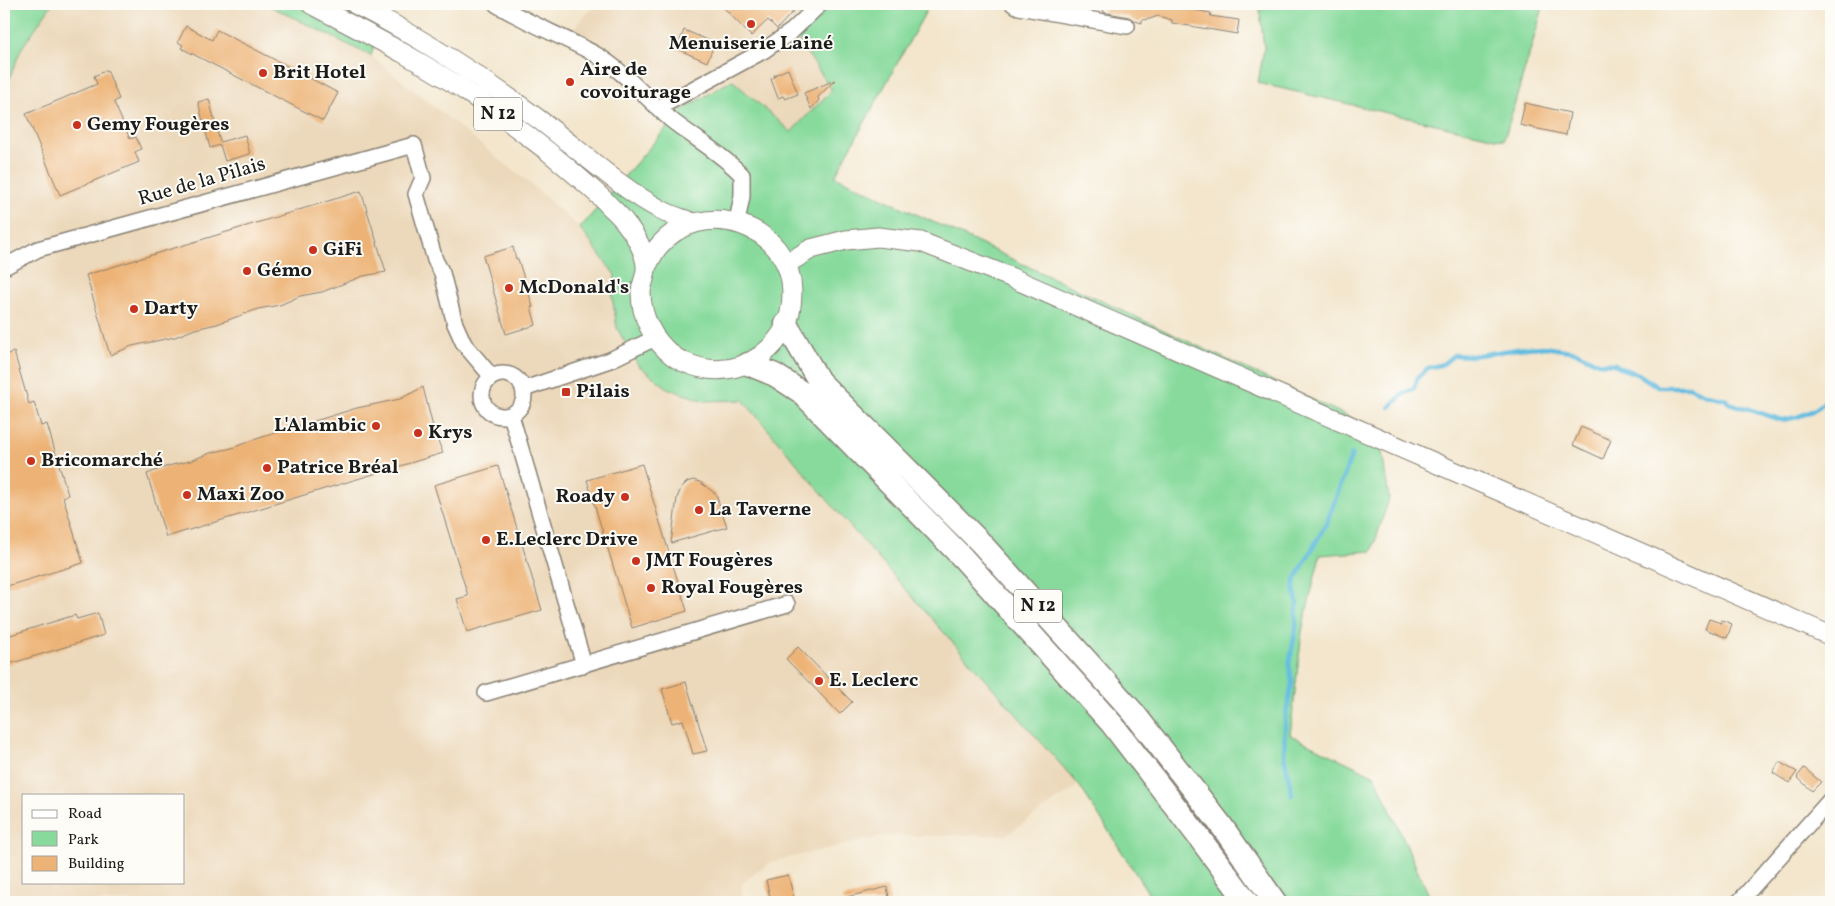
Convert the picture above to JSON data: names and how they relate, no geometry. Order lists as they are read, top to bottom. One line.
{"streets":{"highway":["N 12"],"street":["Rue de la Pilais"]},"places":{"other":["Menuiserie Lainé","Brit Hotel","Aire de covoiturage","Gemy Fougères","GiFi","Gémo","McDonald's","Darty","L'Alambic","Krys","Bricomarché","Patrice Bréal","Maxi Zoo","Roady","La Taverne","E.Leclerc Drive","JMT Fougères","Royal Fougères","E. Leclerc"],"transit":["Pilais"]},"legend":["Road","Park","Building"]}
